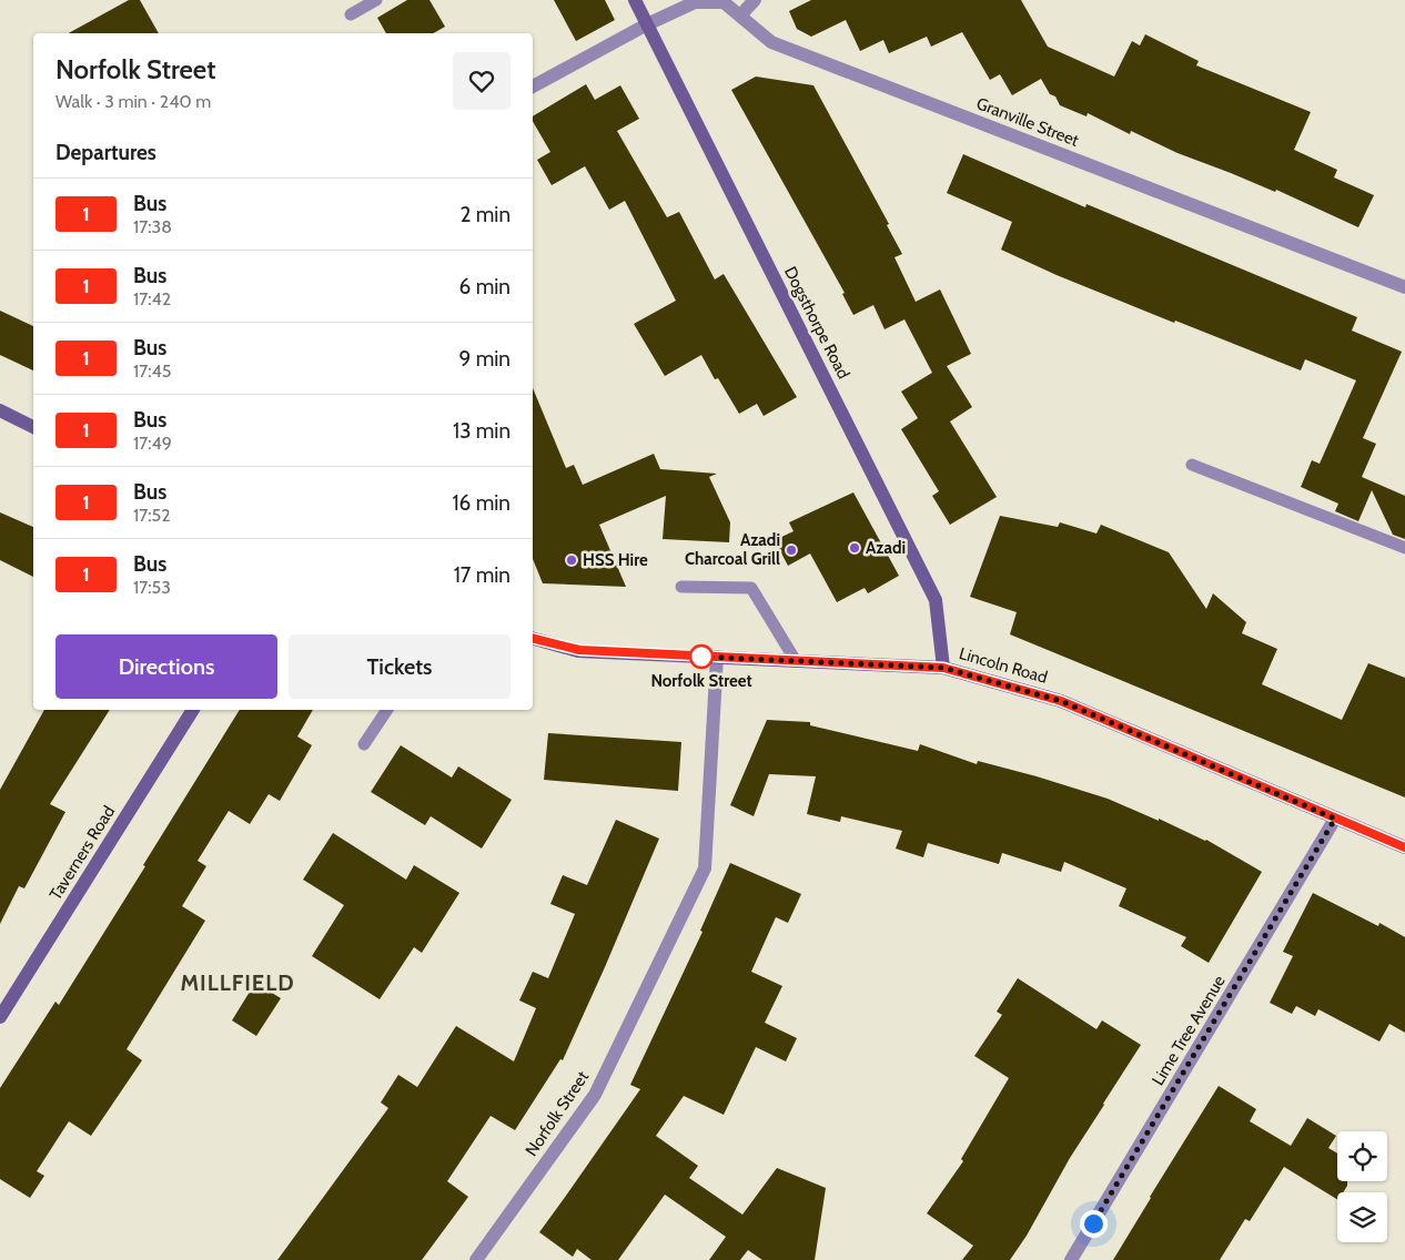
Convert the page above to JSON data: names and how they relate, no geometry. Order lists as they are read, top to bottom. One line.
{"streets":{"street":["Granville Street","Dogsthorpe Road","Lincoln Road","Taverners Road","Lime Tree Avenue","Norfolk Street"]},"crossings":[["Granville Street","Dogsthorpe Road"],["Dogsthorpe Road","Lincoln Road"],["Lincoln Road","Lime Tree Avenue"],["Lincoln Road","Norfolk Street"]],"districts":["MILLFIELD"],"places":["Azadi","Azadi Charcoal Grill","HSS Hire","Norfolk Street"],"lines":["bus line 1"],"page":{"heading":[["Norfolk Street","Walk · 3 min · 240 m"],"Departures"],"list":[{"mark":"1","name":"Bus","note":"17:38","value":"2 min"},{"mark":"1","name":"Bus","note":"17:42","value":"6 min"},{"mark":"1","name":"Bus","note":"17:45","value":"9 min"},{"mark":"1","name":"Bus","note":"17:49","value":"13 min"},{"mark":"1","name":"Bus","note":"17:52","value":"16 min"},{"mark":"1","name":"Bus","note":"17:53","value":"17 min"}],"buttons":["Directions","Tickets"]}}
